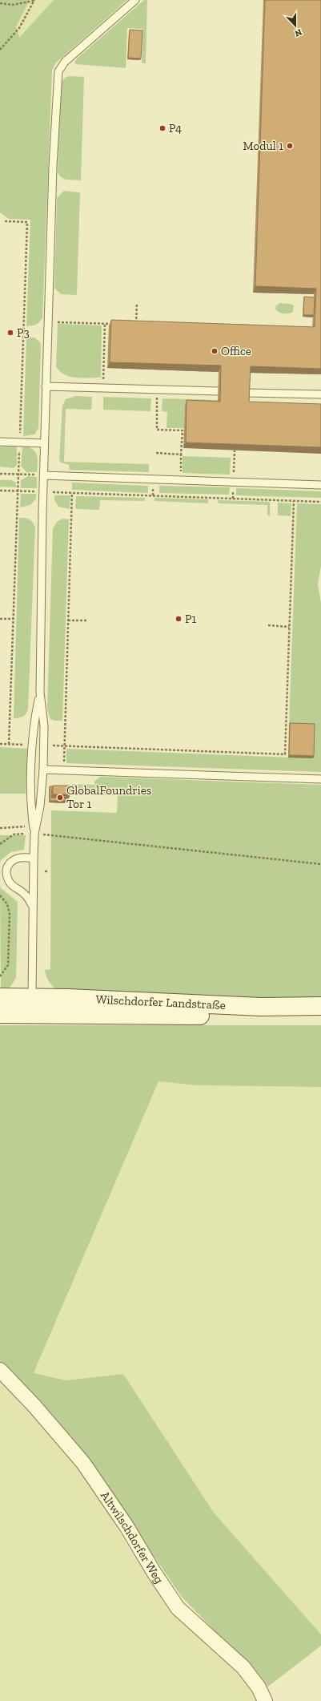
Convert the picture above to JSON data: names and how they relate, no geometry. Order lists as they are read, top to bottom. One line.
{"streets":{"main road":["Wilschdorfer Landstraße"],"street":["Altwilschdorfer Weg"]},"places":["P4","Modul 1","P3","Office","P1","GlobalFoundries Tor 1"],"north":"bottom"}
